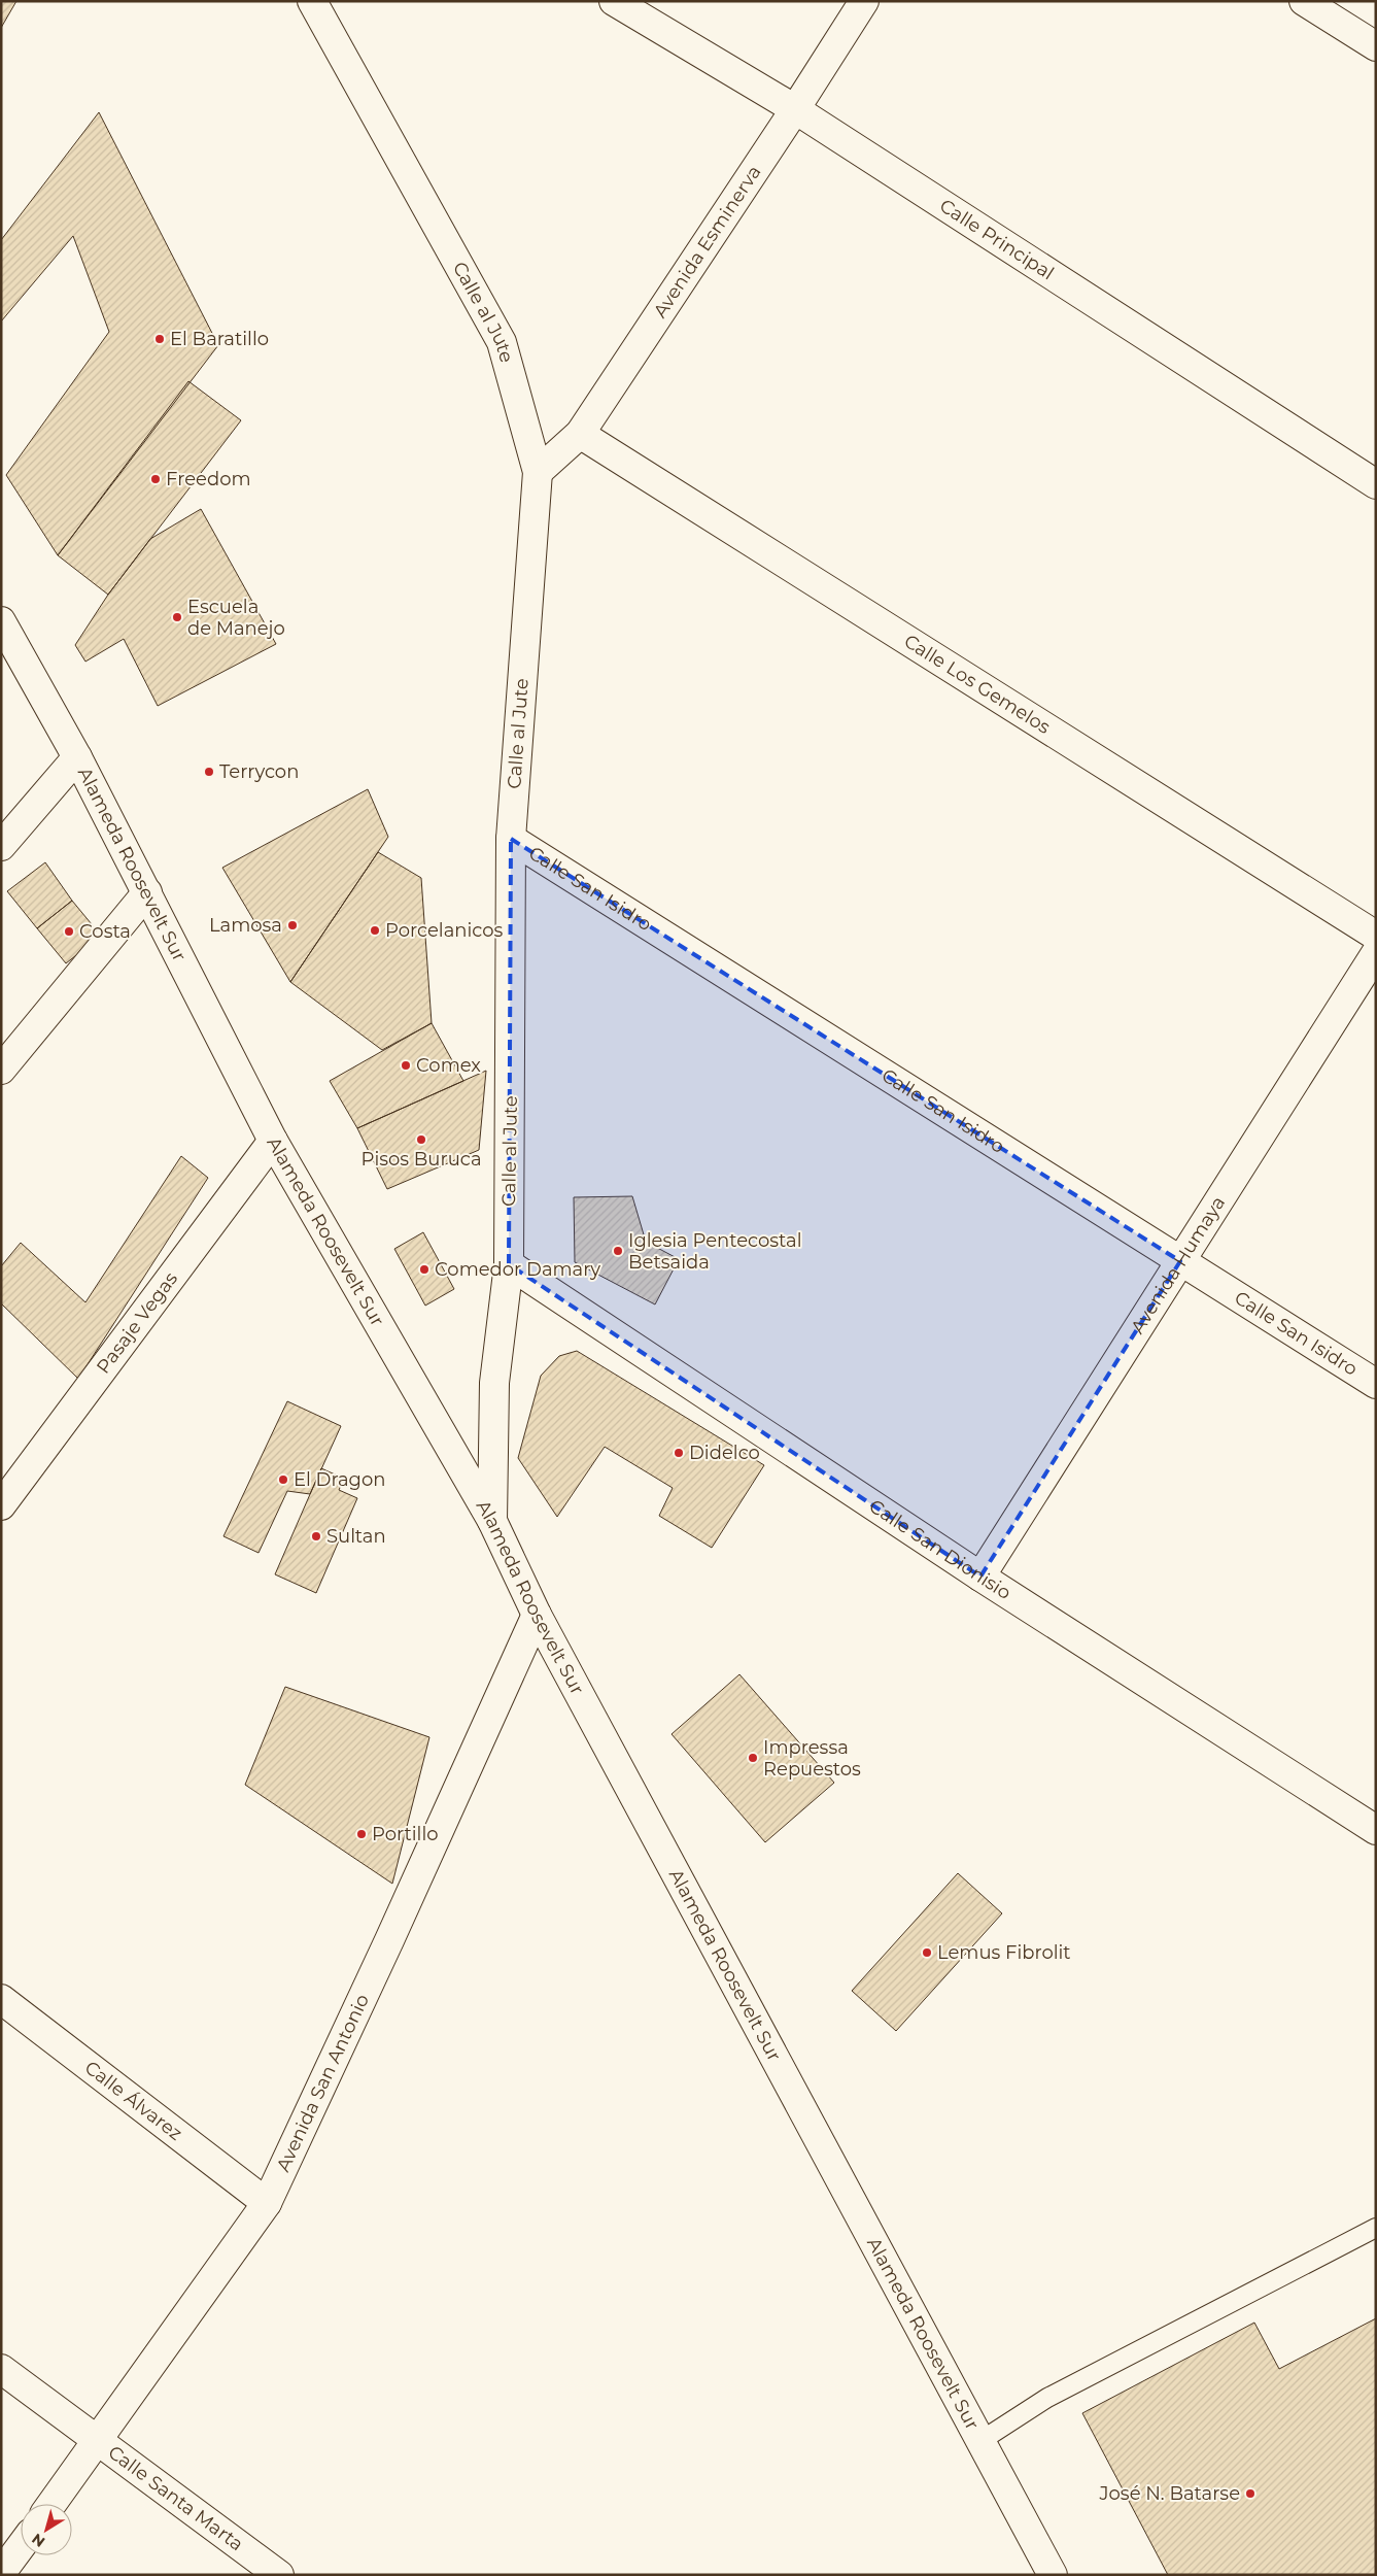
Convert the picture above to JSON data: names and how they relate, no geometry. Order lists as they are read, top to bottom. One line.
{"streets":{"main road":["Calle Principal","Avenida Esminerva","Calle al Jute","Calle Los Gemelos","Alameda Roosevelt Sur","Calle San Isidro","Avenida Humaya","Pasaje Vegas","Calle San Dionisio","Avenida San Antonio","Calle Álvarez","Calle Santa Marta"]},"crossings":[["Calle Principal","Avenida Esminerva"],["Avenida Esminerva","Calle al Jute"],["Avenida Esminerva","Calle Los Gemelos"],["Calle al Jute","Alameda Roosevelt Sur"],["Calle al Jute","Calle San Isidro"],["Calle al Jute","Calle San Dionisio"],["Alameda Roosevelt Sur","Pasaje Vegas"],["Alameda Roosevelt Sur","Avenida San Antonio"],["Calle San Isidro","Avenida Humaya"],["Avenida Humaya","Calle San Dionisio"],["Avenida San Antonio","Calle Álvarez"],["Avenida San Antonio","Calle Santa Marta"]],"places":["El Baratillo","Freedom","Escuela de Manejo","Terrycon","Lamosa","Porcelanicos","Costa","Comex","Pisos Buruca","Iglesia Pentecostal Betsaida","Comedor Damary","Didelco","El Dragon","Sultan","Impressa Repuestos","Portillo","Lemus Fibrolit","José N. Batarse"],"north":"bottom left"}
